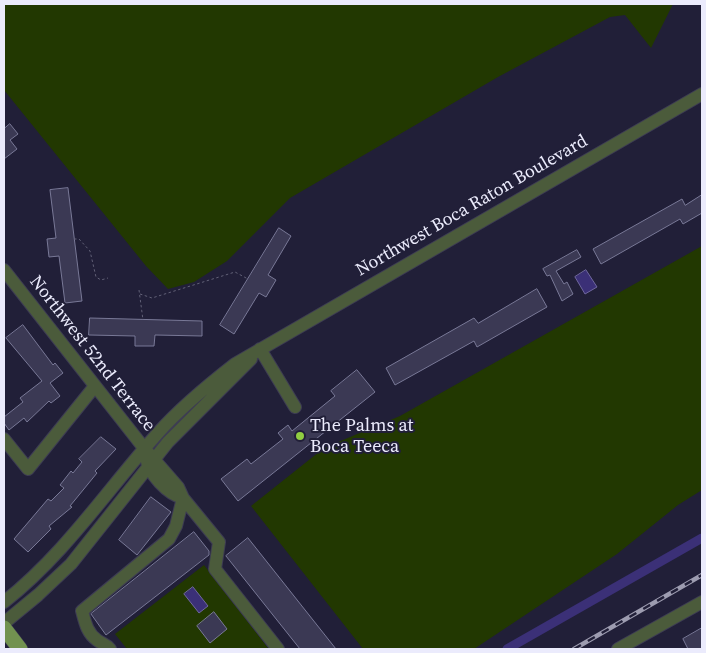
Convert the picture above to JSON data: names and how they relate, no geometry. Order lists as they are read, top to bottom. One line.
{"streets":{"street":["Northwest Boca Raton Boulevard","Northwest 52nd Terrace"]},"crossings":[["Northwest Boca Raton Boulevard","Northwest 52nd Terrace"]],"places":["The Palms at Boca Teeca"]}
